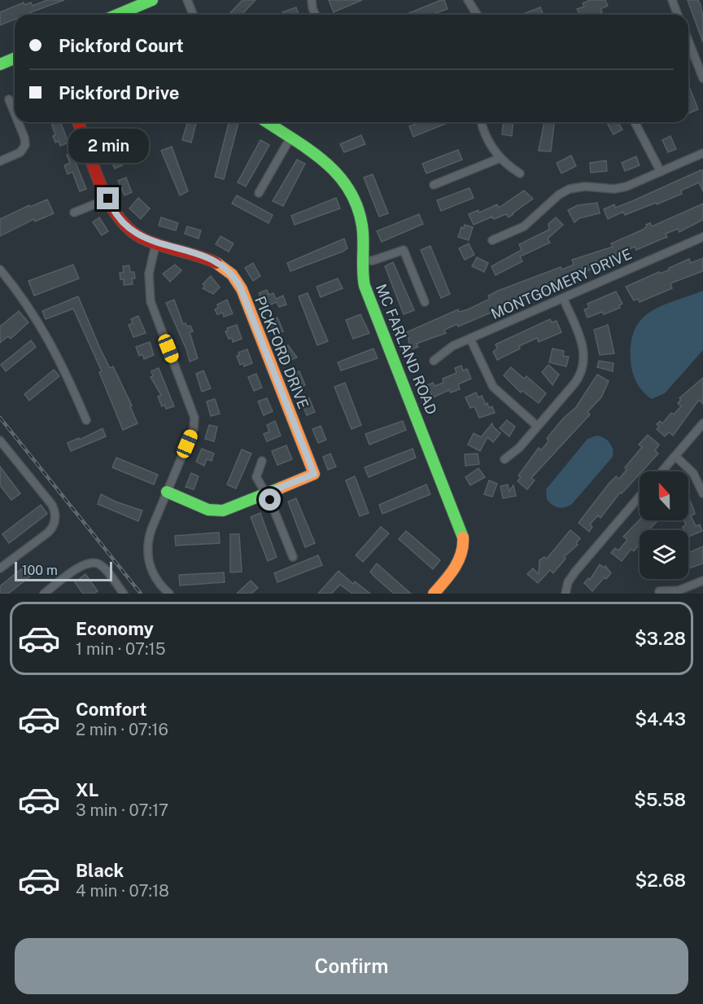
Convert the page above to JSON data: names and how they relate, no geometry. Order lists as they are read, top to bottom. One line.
{"streets":{"street":["MONTGOMERY DRIVE","MC FARLAND ROAD","PICKFORD DRIVE"]},"scale_bar":"100 m","north":"top","page":{"banner":["Pickford Court","Pickford Drive"],"bubble":"2 min","scale":"100 m","list":[{"name":"Economy","note":"1 min · 07:15","value":"$3.28"},{"name":"Comfort","note":"2 min · 07:16","value":"$4.43"},{"name":"XL","note":"3 min · 07:17","value":"$5.58"},{"name":"Black","note":"4 min · 07:18","value":"$2.68"}],"buttons":"Confirm"}}
